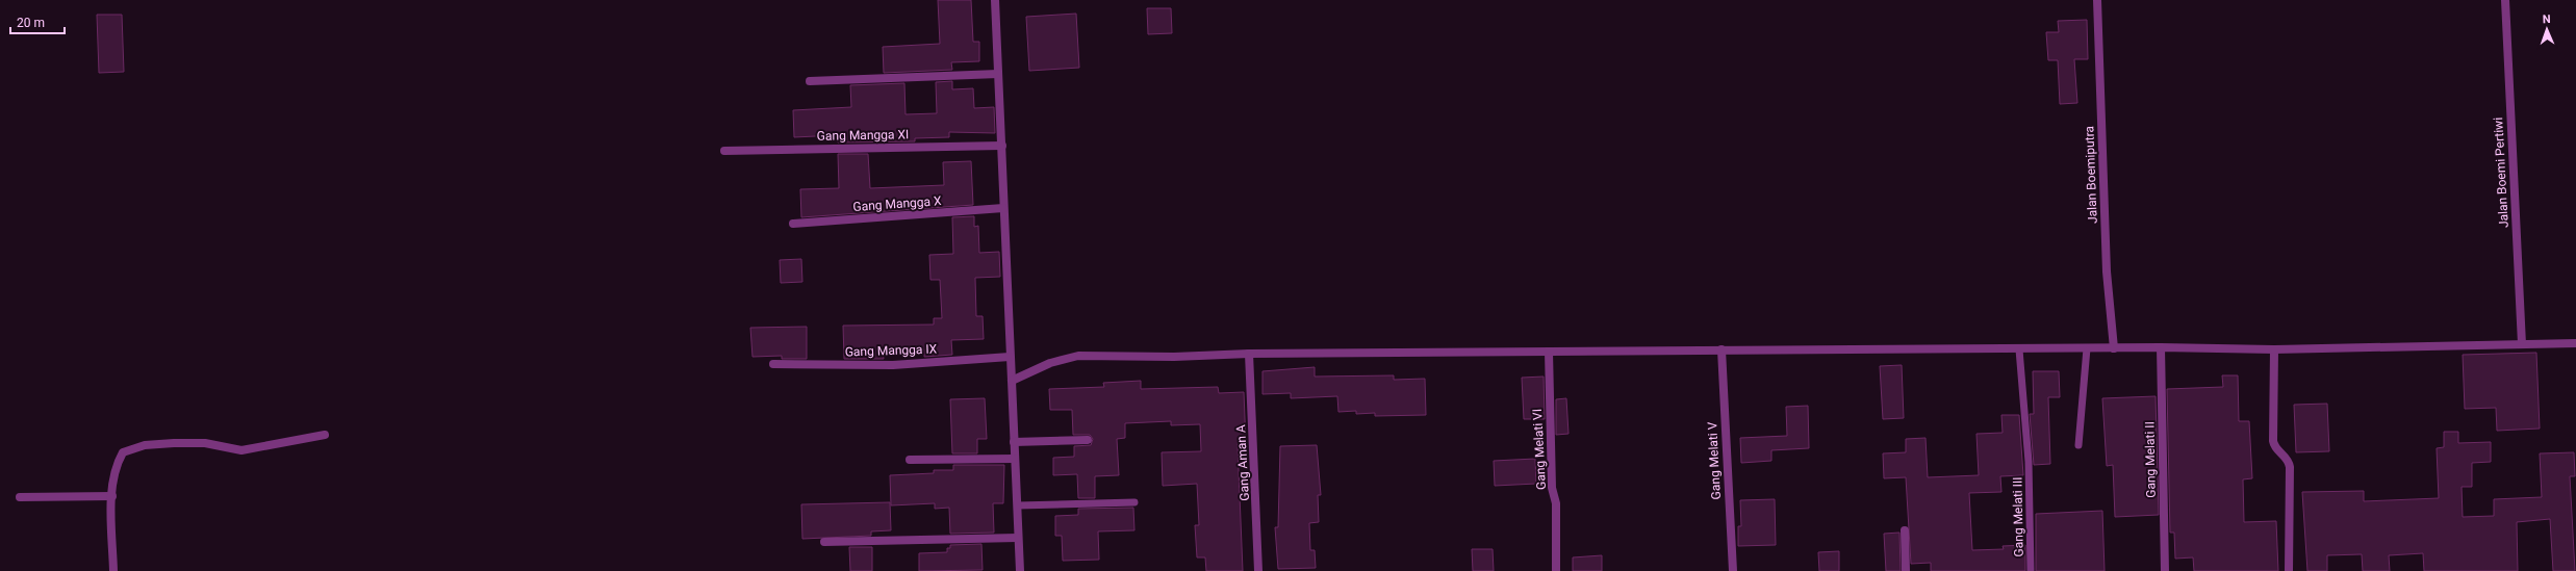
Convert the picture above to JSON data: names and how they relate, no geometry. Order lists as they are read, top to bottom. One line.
{"streets":{"street":["Gang Mangga XI","Jalan Boemi Pertiwi","Jalan Boemiputra","Gang Mangga X","Gang Mangga IX","Gang Melati VI","Gang Melati II","Gang Melati V","Gang Aman A"],"lane":["Gang Melati III"]},"scale_bar":"20 m","north":"top"}
